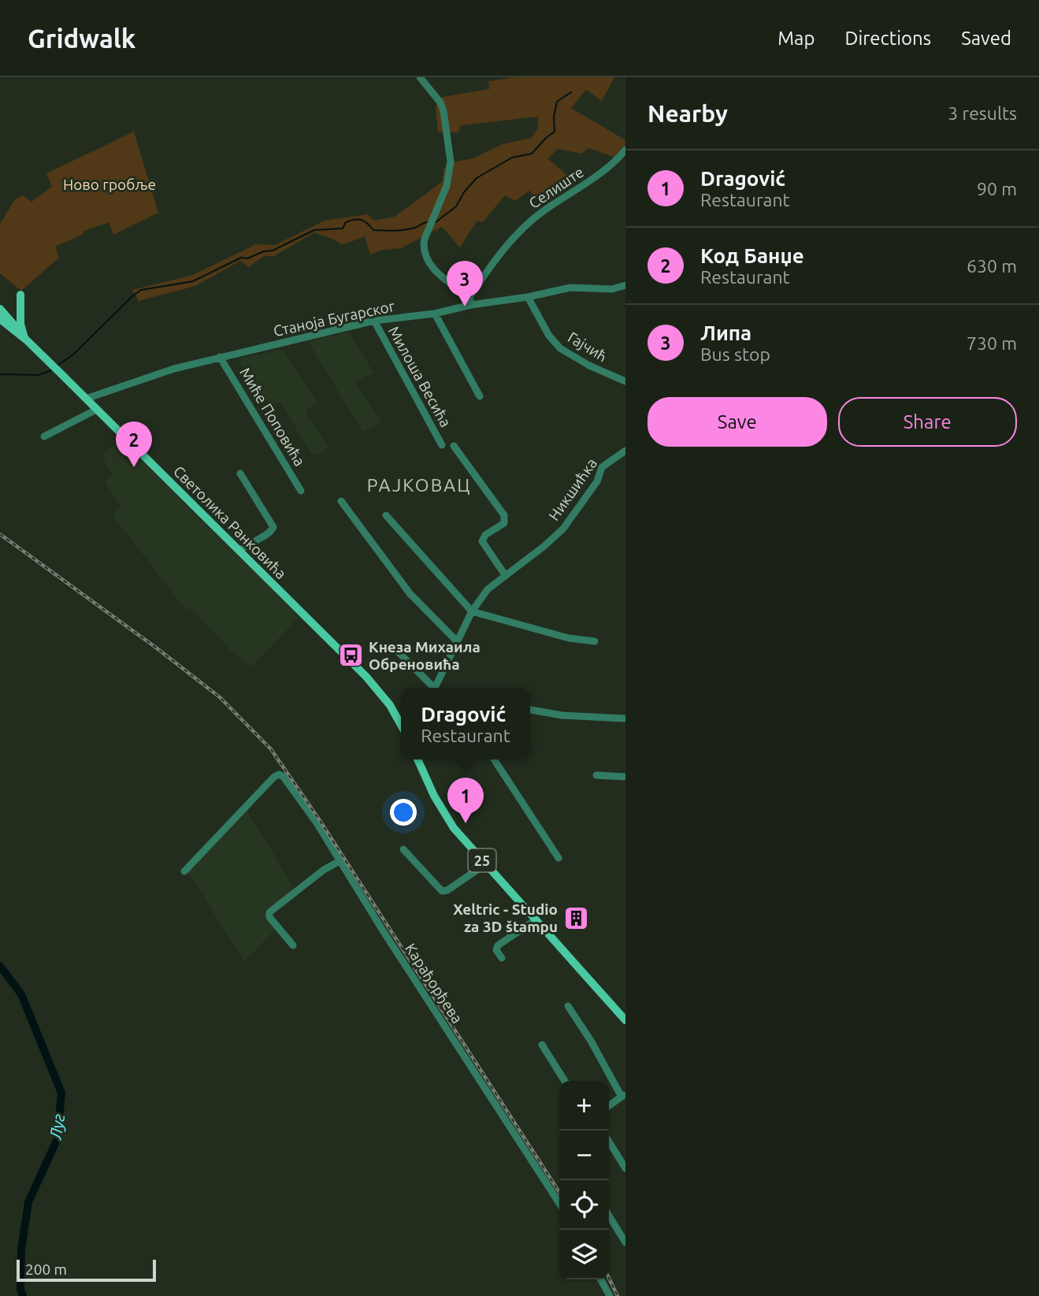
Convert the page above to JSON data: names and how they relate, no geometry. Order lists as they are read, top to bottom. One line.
{"streets":{"main road":["Светолика Ранковића","25"],"street":["Селиште","Станоја Бугарског","Гајчић","Милоша Весића","Миће Поповића","Никшићка","Карађорђева"]},"crossings":[["Селиште","Станоја Бугарског"],["Станоја Бугарског","Гајчић"],["Станоја Бугарског","Милоша Весића"],["Станоја Бугарског","Миће Поповића"],["Станоја Бугарског","Светолика Ранковића"]],"districts":["РАЈКОВАЦ"],"water":["Луг"],"parks":["Ново гробље"],"places":{"bus stop":["Кнеза Михаила Обреновића"],"building":["Xeltric - Studio za 3D štampu"]},"scale_bar":"200 m","page":{"header":"Gridwalk","nav":["Map","Directions","Saved"],"heading":["Nearby","3 results"],"list":[{"mark":"1","name":"Dragović","note":"Restaurant","value":"90 m"},{"mark":"2","name":"Код Банџе","note":"Restaurant","value":"630 m"},{"mark":"3","name":"Липа","note":"Bus stop","value":"730 m"}],"pins":["3","2","1"],"buttons":["Save","Share"],"popup":["Dragović","Restaurant"],"map_buttons":["+","−"],"scale":"200 m"}}
